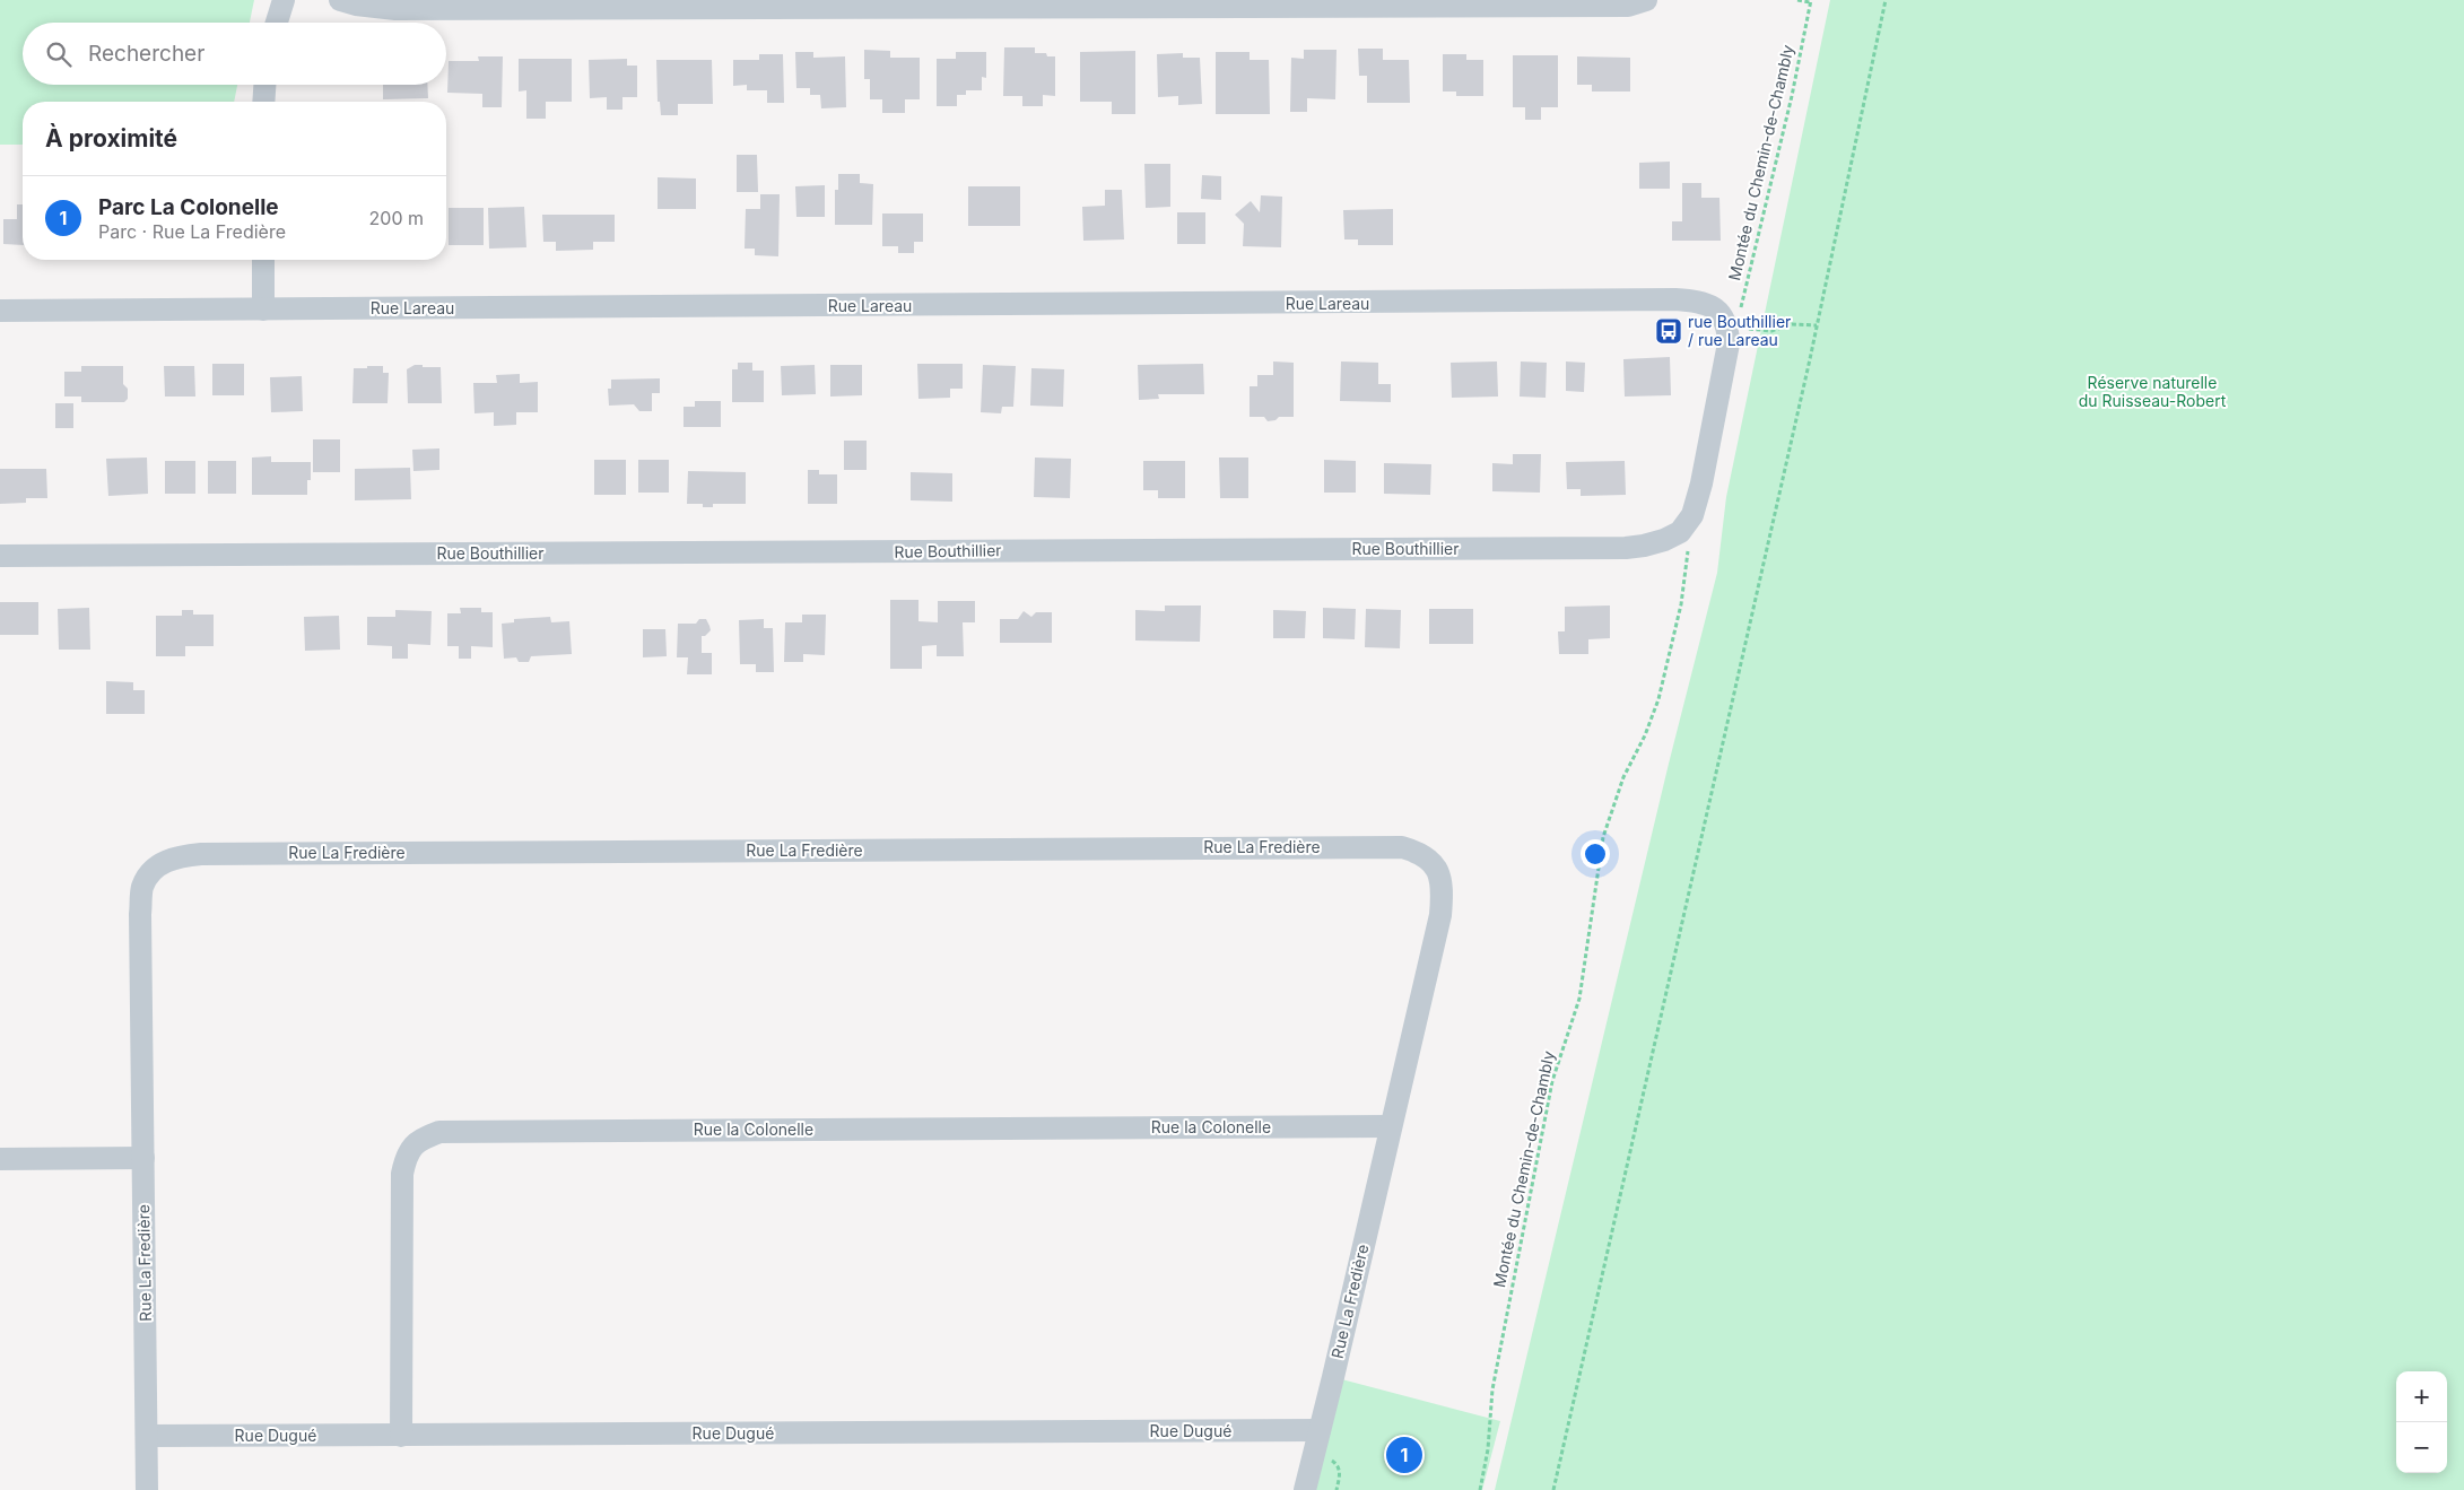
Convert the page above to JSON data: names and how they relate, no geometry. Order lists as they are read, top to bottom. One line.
{"streets":{"street":["Rue Lareau","Rue Bouthillier","Rue La Fredière","Rue la Colonelle","Rue Dugué"],"path":["Montée du Chemin-de-Chambly"]},"crossings":[["Montée du Chemin-de-Chambly","Rue Lareau"],["Montée du Chemin-de-Chambly","Rue Bouthillier"],["Rue La Fredière","Rue la Colonelle"],["Rue La Fredière","Rue Dugué"],["Rue la Colonelle","Rue Dugué"]],"parks":["Réserve naturelle du Ruisseau-Robert"],"places":{"bus stop":["rue Bouthillier / rue Lareau"]},"page":{"search":"Rechercher","heading":"À proximité","list":[{"mark":"1","name":"Parc La Colonelle","note":"Parc · Rue La Fredière","value":"200 m"}],"map_buttons":["+","−"],"pins":"1"}}
